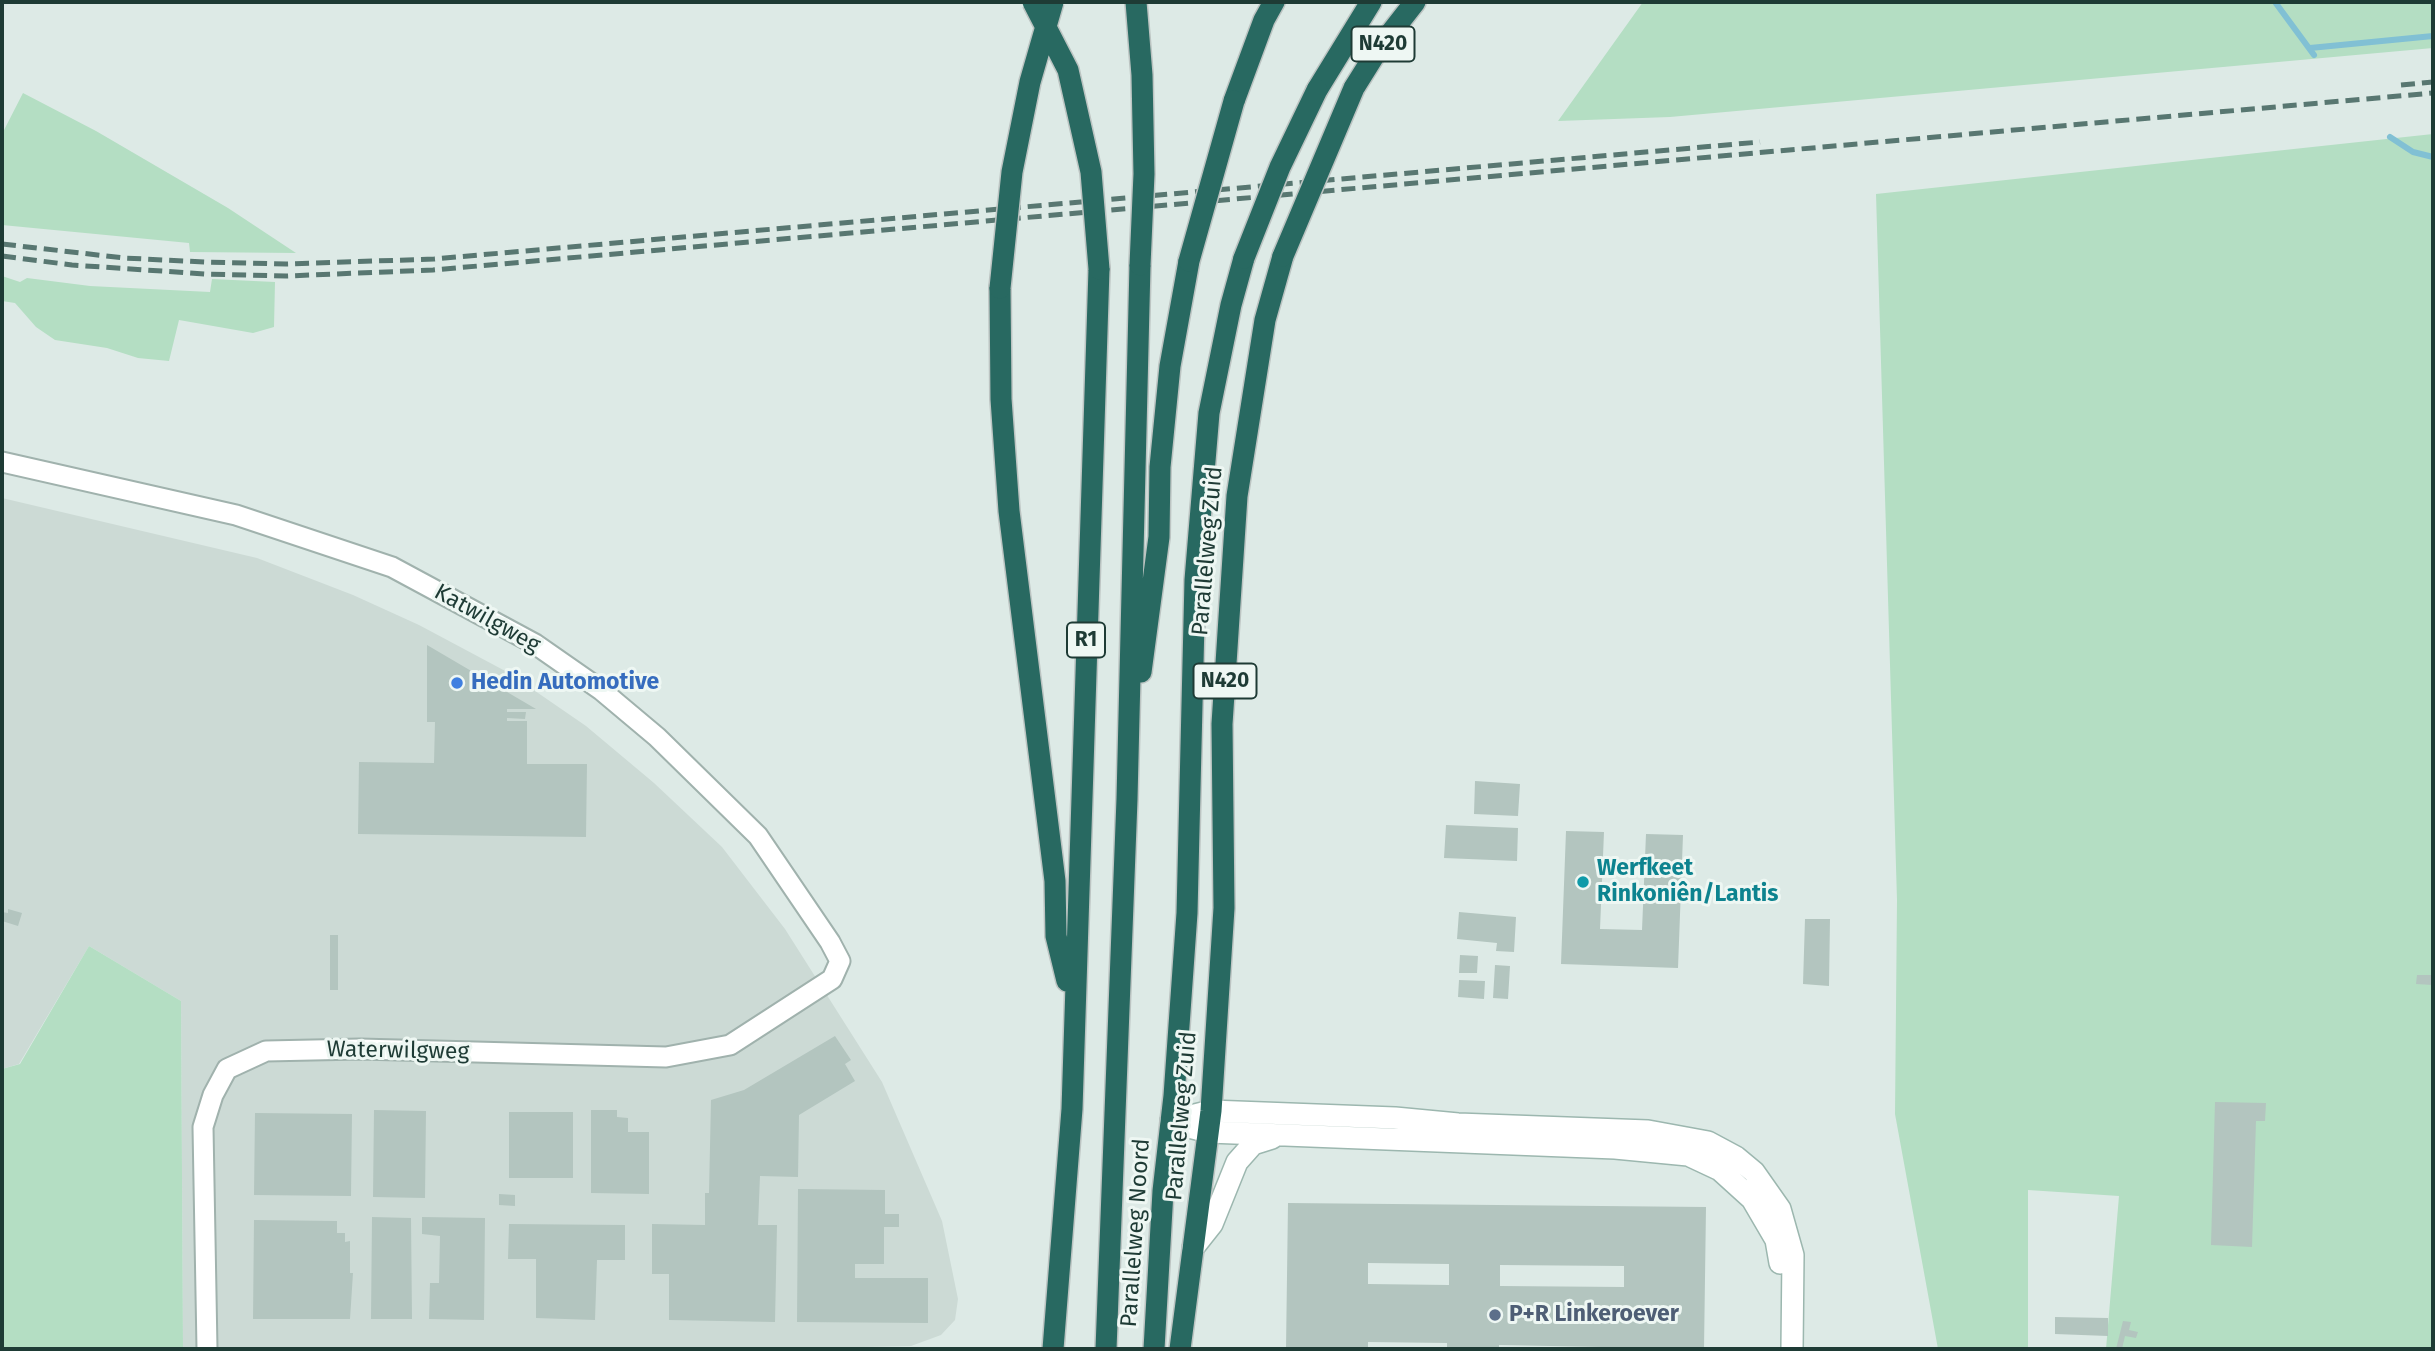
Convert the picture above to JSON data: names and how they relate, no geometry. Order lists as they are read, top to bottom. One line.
{"streets":{"highway":["N420","Parallelweg Zuid","R1","Parallelweg Noord"],"street":["Katwilgweg","Waterwilgweg"]},"crossings":[["Parallelweg Zuid","Parallelweg Noord"],["Katwilgweg","Waterwilgweg"]],"places":["Hedin Automotive","Werfkeet Rinkoniên/Lantis","P+R Linkeroever"]}
